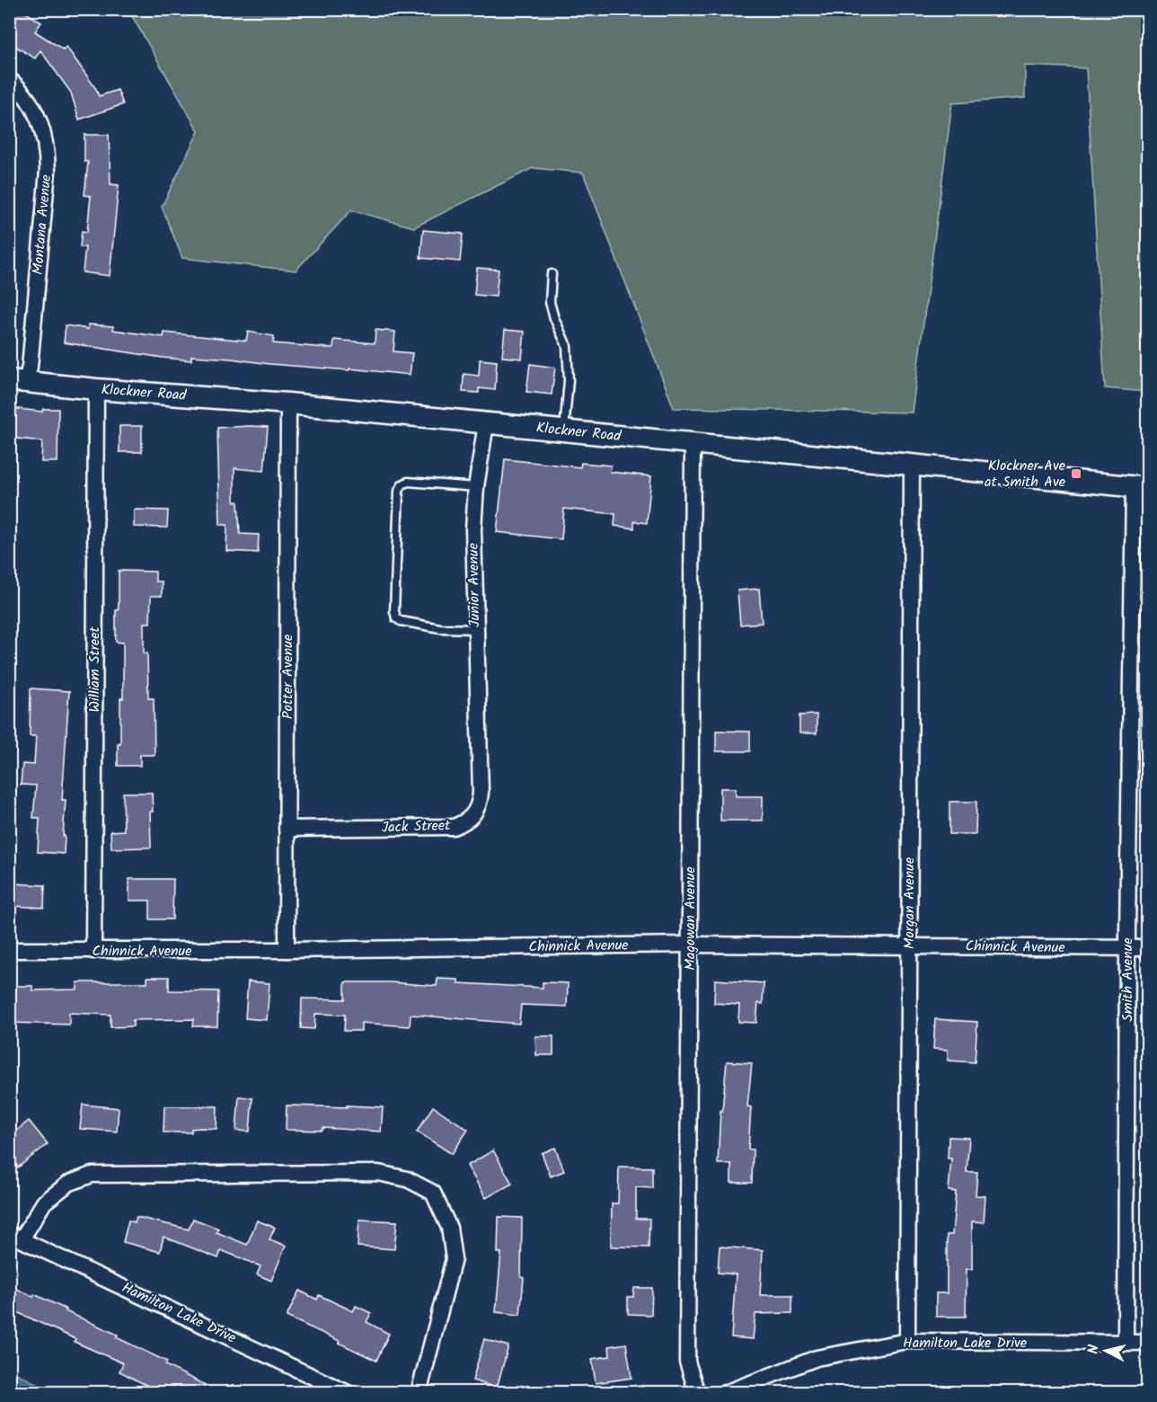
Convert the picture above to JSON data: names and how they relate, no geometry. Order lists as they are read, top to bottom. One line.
{"streets":{"main road":["Klockner Road"],"street":["Montana Avenue","Junior Avenue","William Street","Potter Avenue","Jack Street","Morgan Avenue","Magowan Avenue","Chinnick Avenue","Smith Avenue","Hamilton Lake Drive"]},"crossings":[["Montana Avenue","Klockner Road"],["Klockner Road","Junior Avenue"],["Klockner Road","William Street"],["Klockner Road","Potter Avenue"],["Klockner Road","Morgan Avenue"],["Klockner Road","Magowan Avenue"],["Klockner Road","Smith Avenue"],["Junior Avenue","Jack Street"],["William Street","Chinnick Avenue"],["Potter Avenue","Jack Street"],["Potter Avenue","Chinnick Avenue"],["Morgan Avenue","Chinnick Avenue"],["Morgan Avenue","Hamilton Lake Drive"],["Magowan Avenue","Chinnick Avenue"],["Chinnick Avenue","Smith Avenue"],["Smith Avenue","Hamilton Lake Drive"]],"places":{"transit":["Klockner Ave at Smith Ave"]},"north":"left"}
